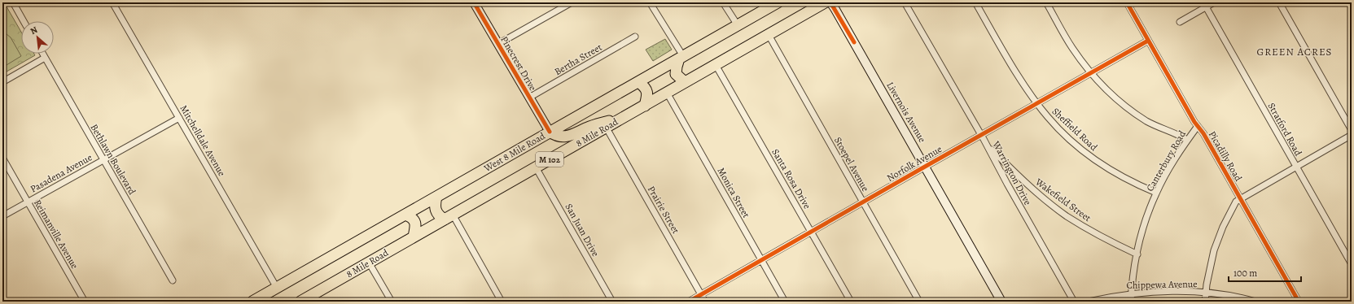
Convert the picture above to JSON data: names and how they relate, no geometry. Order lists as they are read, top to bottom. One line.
{"streets":{"highway":["8 Mile Road","West 8 Mile Road","M 102"],"street":["Bertha Street","Pinecrest Drive","Livernois Avenue","Sheffield Road","Stratford Road","Mitchelldale Avenue","Picadilly Road","Bethlawn Boulevard","Canterbury Road","Norfolk Avenue","Stoepel Avenue","Pasadena Avenue","Warrington Drive","Santa Rosa Drive","Monica Street","Wakefield Street","Prairie Street","San Juan Drive","Reimanville Avenue","Chippewa Avenue"]},"crossings":[["Bertha Street","Pinecrest Drive"],["Pinecrest Drive","West 8 Mile Road"],["Livernois Avenue","Norfolk Avenue"],["Sheffield Road","Canterbury Road"],["Sheffield Road","Norfolk Avenue"],["8 Mile Road","Stoepel Avenue"],["8 Mile Road","Santa Rosa Drive"],["8 Mile Road","Monica Street"],["8 Mile Road","Prairie Street"],["8 Mile Road","San Juan Drive"],["Mitchelldale Avenue","West 8 Mile Road"],["Mitchelldale Avenue","Pasadena Avenue"],["Picadilly Road","Canterbury Road"],["Picadilly Road","Norfolk Avenue"],["Bethlawn Boulevard","Pasadena Avenue"],["Canterbury Road","Wakefield Street"],["Canterbury Road","Chippewa Avenue"],["Norfolk Avenue","Stoepel Avenue"],["Norfolk Avenue","Warrington Drive"],["Norfolk Avenue","Santa Rosa Drive"],["Norfolk Avenue","Monica Street"],["Norfolk Avenue","Prairie Street"],["Pasadena Avenue","Reimanville Avenue"],["Warrington Drive","Wakefield Street"]],"districts":["GREEN ACRES"],"scale_bar":"100 m","north":"top left"}
